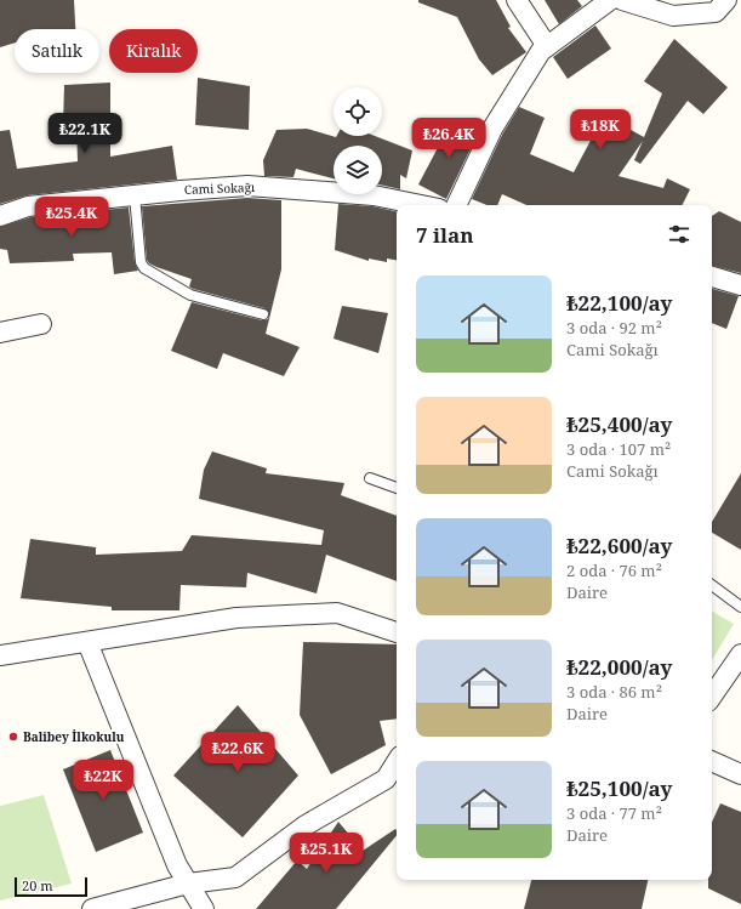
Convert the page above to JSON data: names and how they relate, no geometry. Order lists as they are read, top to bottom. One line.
{"streets":{"street":["Cami Sokağı"]},"places":["Balibey İlkokulu"],"scale_bar":"20 m","page":{"chip":["Satılık","Kiralık"],"price":["₺18K","₺22.1K","₺26.4K","₺25.4K","₺22.6K","₺22K","₺25.1K"],"heading":"7 ilan","list":[{"name":"₺22,100/ay","note":"3 oda · 92 m² · Cami Sokağı"},{"name":"₺25,400/ay","note":"3 oda · 107 m² · Cami Sokağı"},{"name":"₺22,600/ay","note":"2 oda · 76 m² · Daire"},{"name":"₺22,000/ay","note":"3 oda · 86 m² · Daire"},{"name":"₺25,100/ay","note":"3 oda · 77 m² · Daire"}],"scale":"20 m"}}
